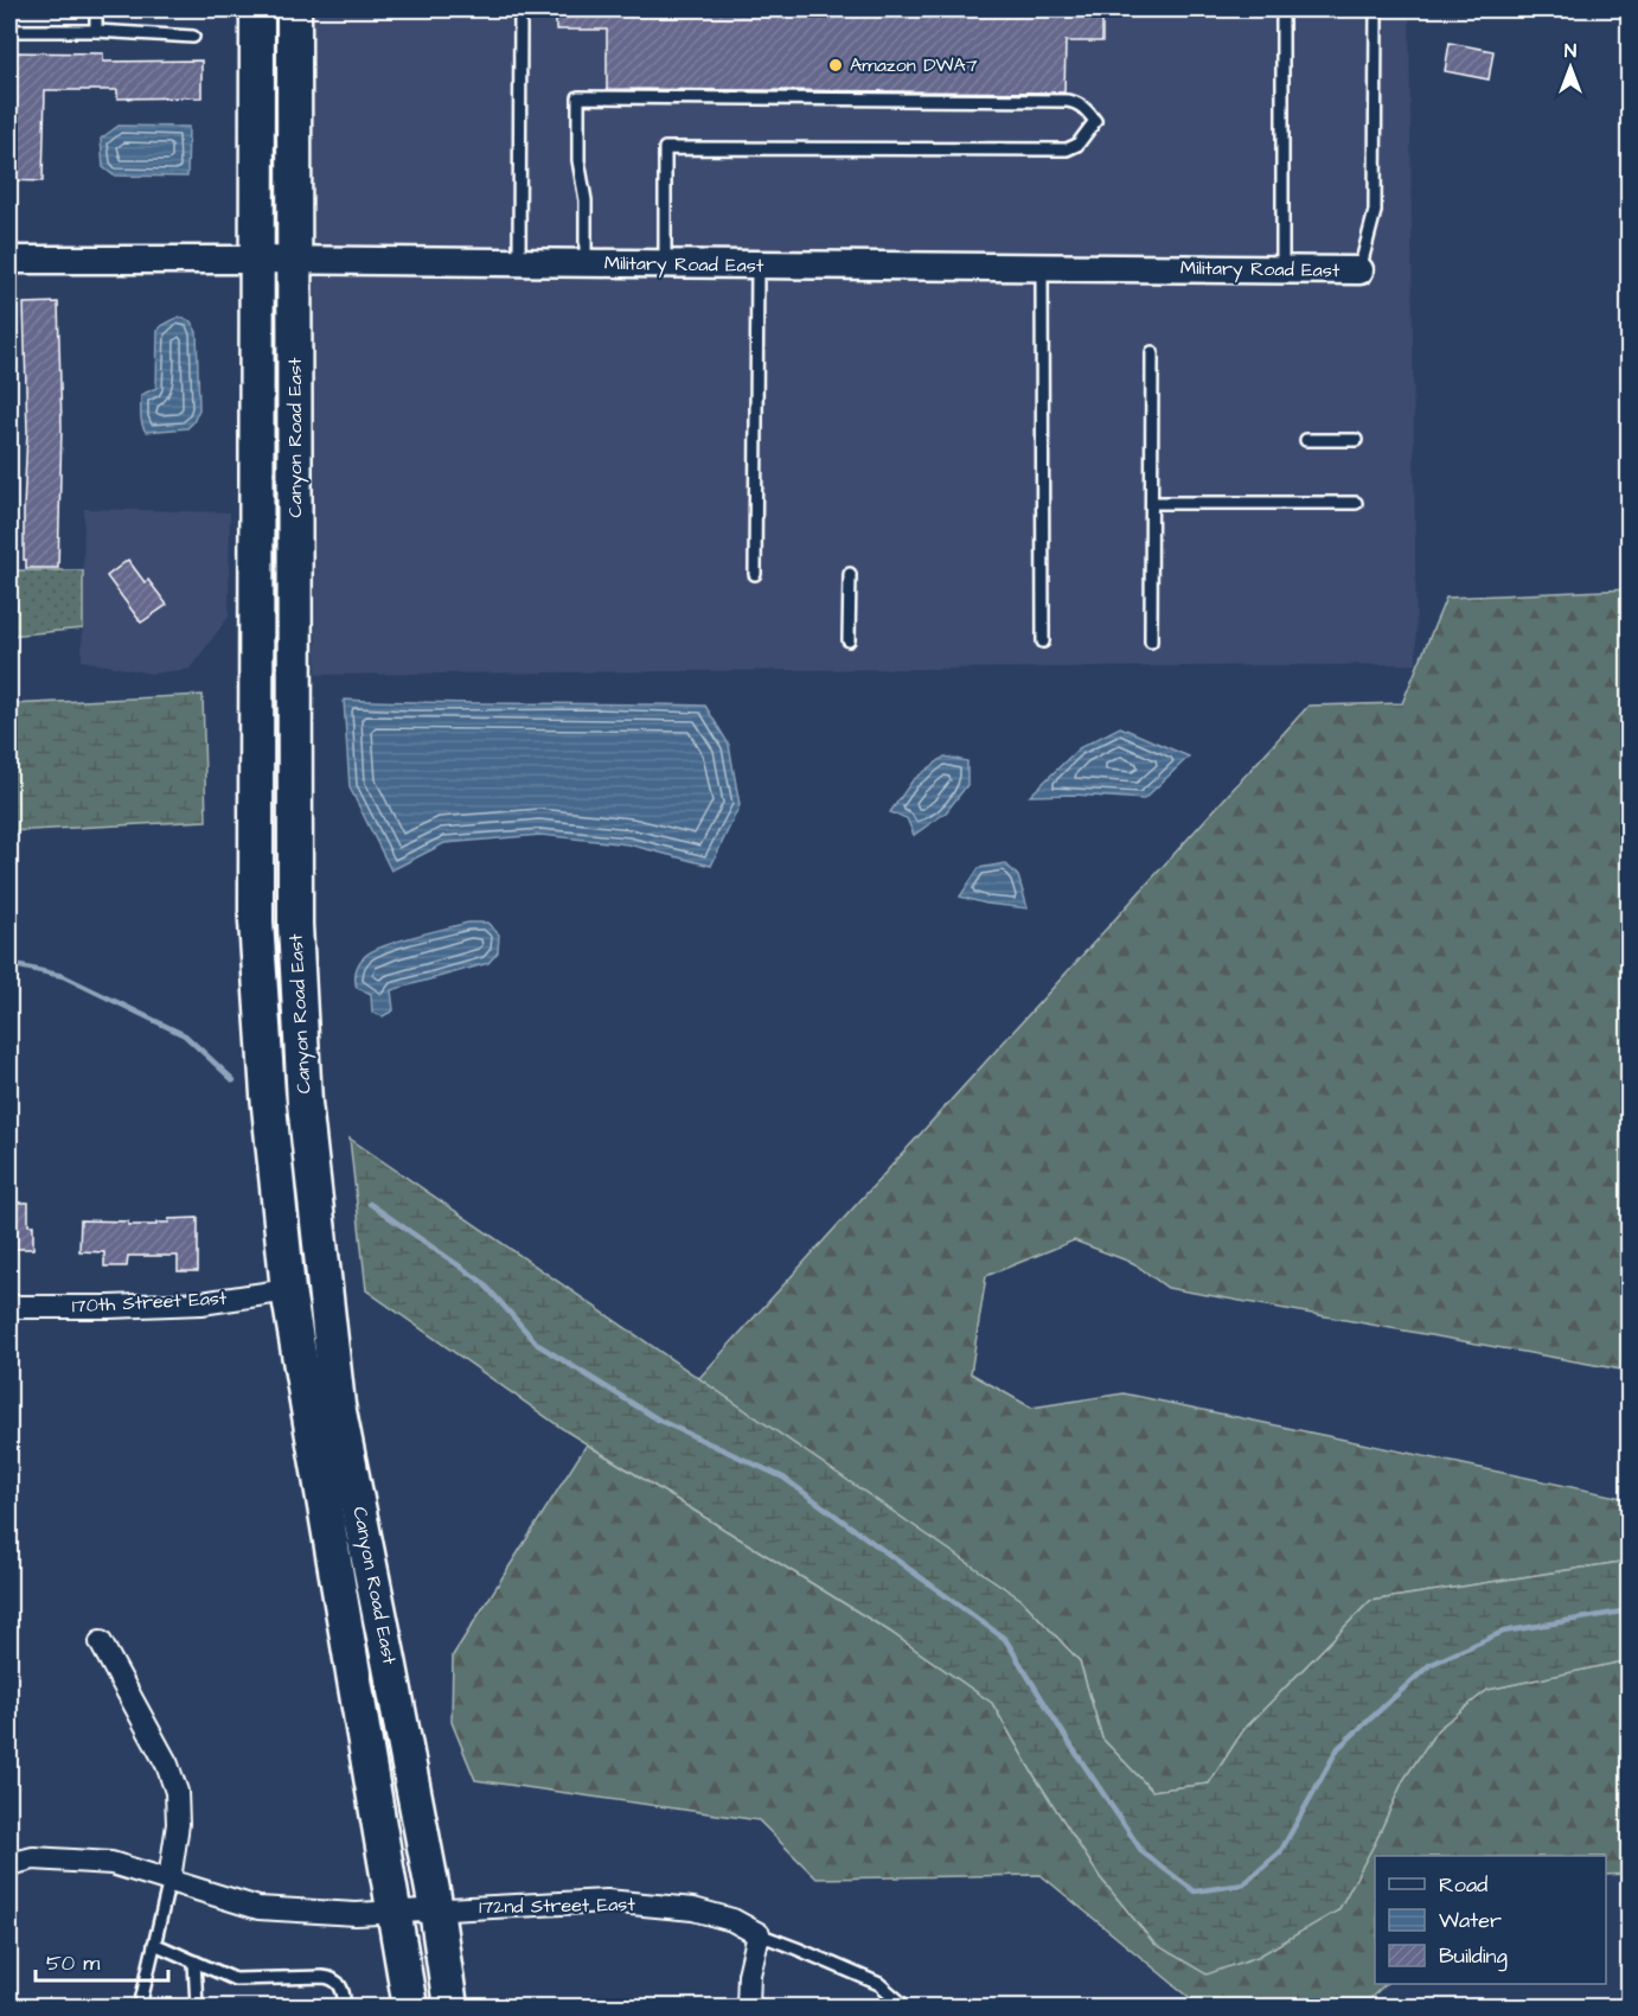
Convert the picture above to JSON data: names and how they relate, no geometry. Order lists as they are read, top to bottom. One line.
{"streets":{"main road":["Canyon Road East"],"street":["Military Road East","170th Street East","172nd Street East"]},"crossings":[["Military Road East","Canyon Road East"],["Canyon Road East","170th Street East"],["Canyon Road East","172nd Street East"]],"places":["Amazon DWA7"],"legend":["Road","Water","Building"],"scale_bar":"50 m","north":"top"}
